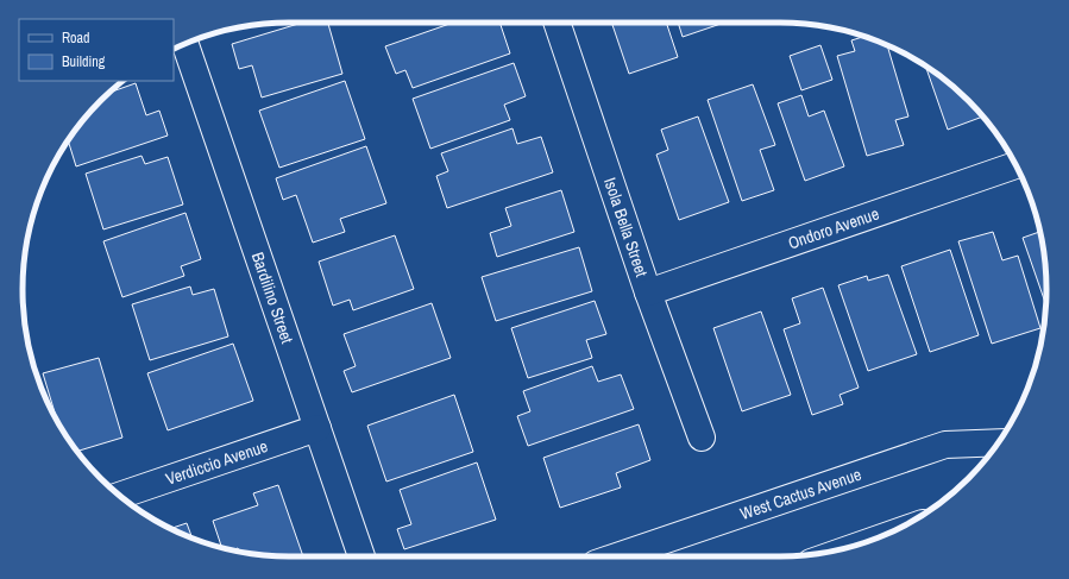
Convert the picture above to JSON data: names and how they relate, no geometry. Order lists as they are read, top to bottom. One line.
{"streets":{"street":["Isola Bella Street","Ondoro Avenue","Bardilino Street","Verdiccio Avenue","West Cactus Avenue"]},"crossings":[["Isola Bella Street","Ondoro Avenue"],["Bardilino Street","Verdiccio Avenue"]],"legend":["Road","Building"]}
